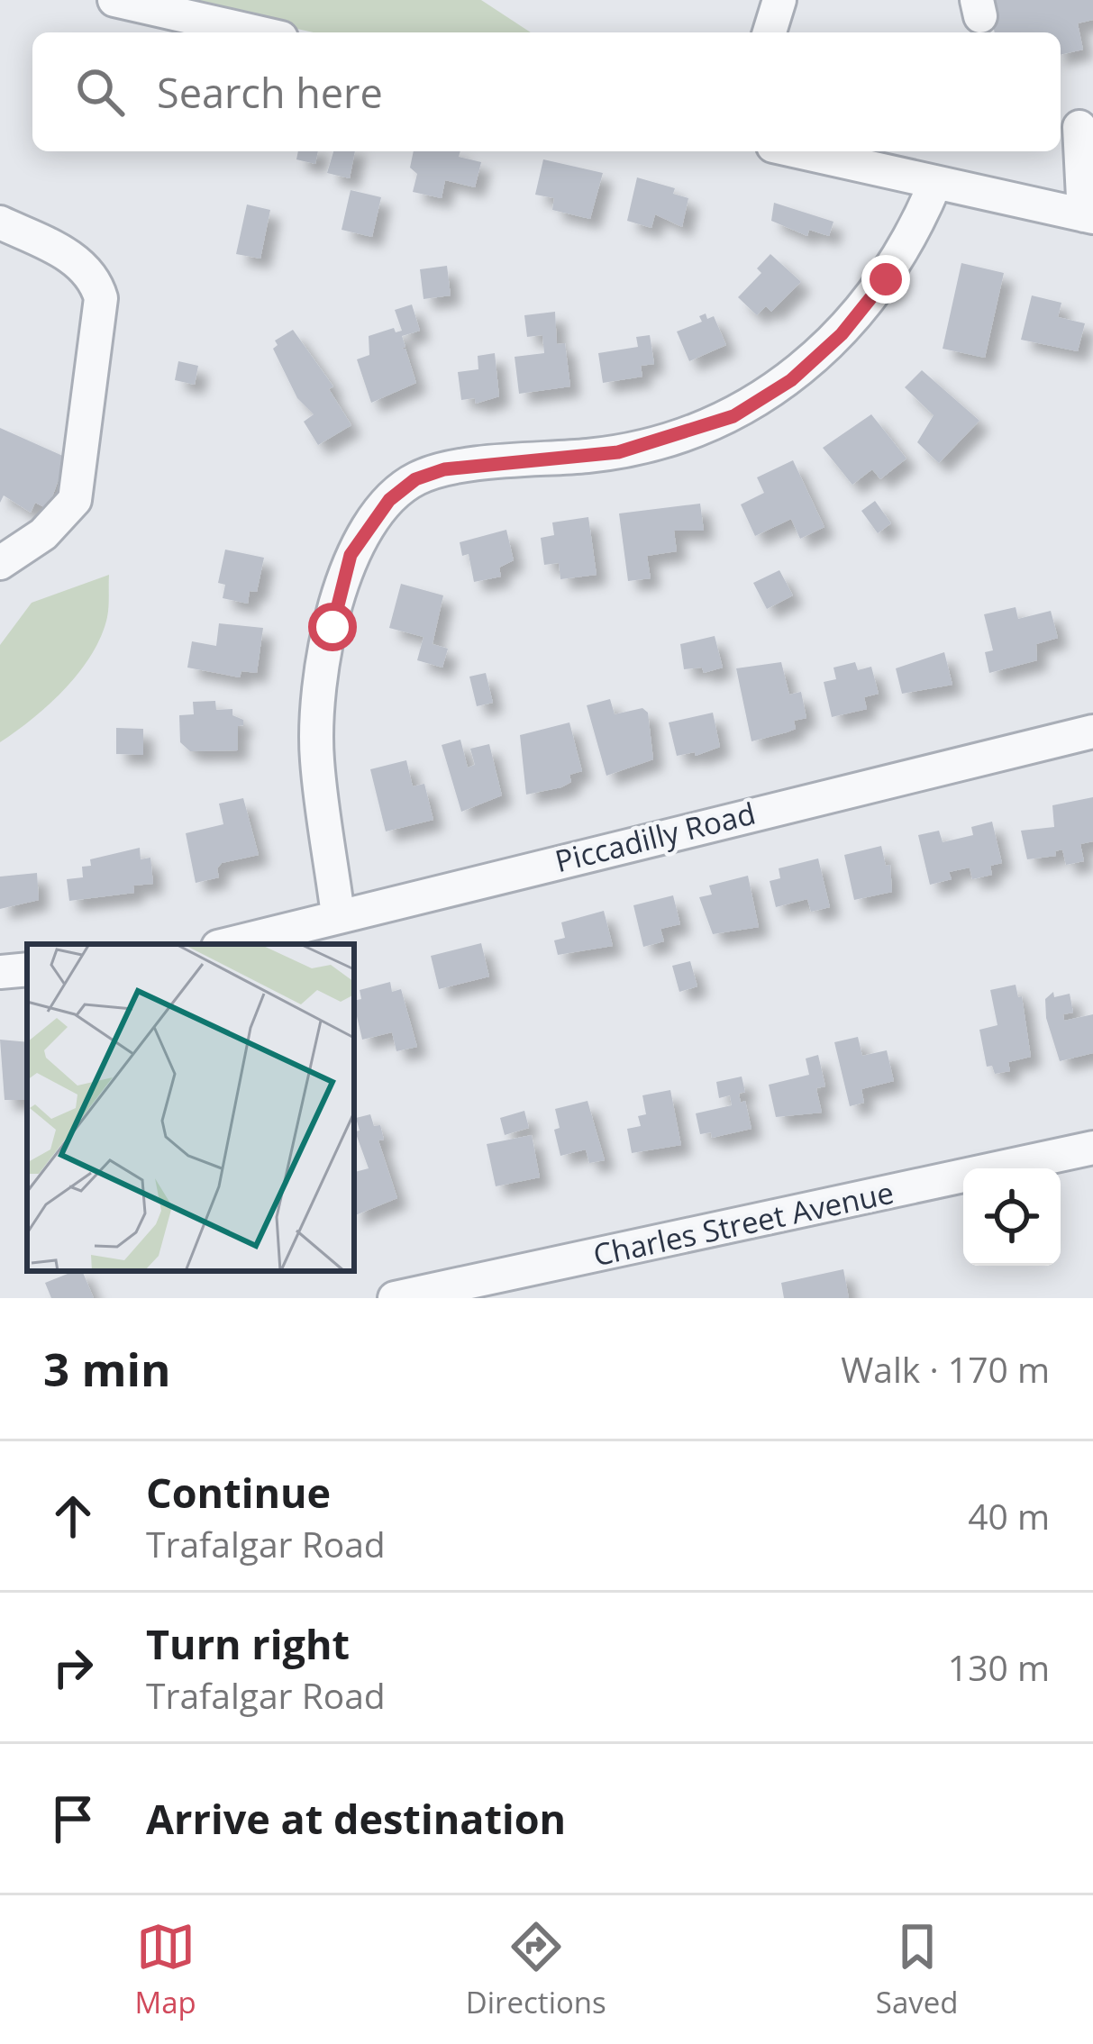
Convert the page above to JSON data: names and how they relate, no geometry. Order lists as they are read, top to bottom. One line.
{"streets":{"street":["Piccadilly Road","Charles Street Avenue"]},"page":{"search":"Search here","heading":["3 min","Walk · 170 m"],"list":[["Continue","Trafalgar Road","40 m"],["Turn right","Trafalgar Road","130 m"],"Arrive at destination"],"nav":["Map","Directions","Saved"]}}
